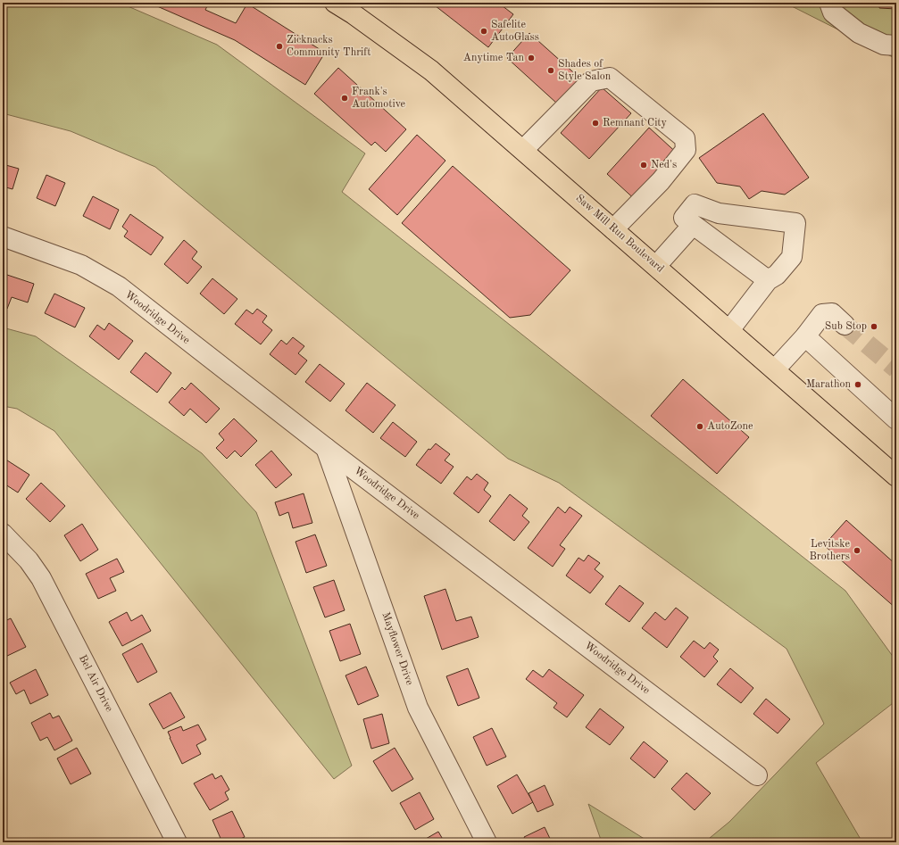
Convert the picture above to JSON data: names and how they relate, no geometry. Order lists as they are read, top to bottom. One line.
{"streets":{"highway":["Saw Mill Run Boulevard"],"street":["Woodridge Drive","Mayflower Drive","Bel Air Drive"]},"crossings":[["Woodridge Drive","Mayflower Drive"]],"places":["Safelite AutoGlass","Zicknacks Community Thrift","Anytime Tan","Shades of Style Salon","Frank's Automotive","Remnant City","Ned's","Sub Stop","Marathon","AutoZone","Levitske Brothers"]}
